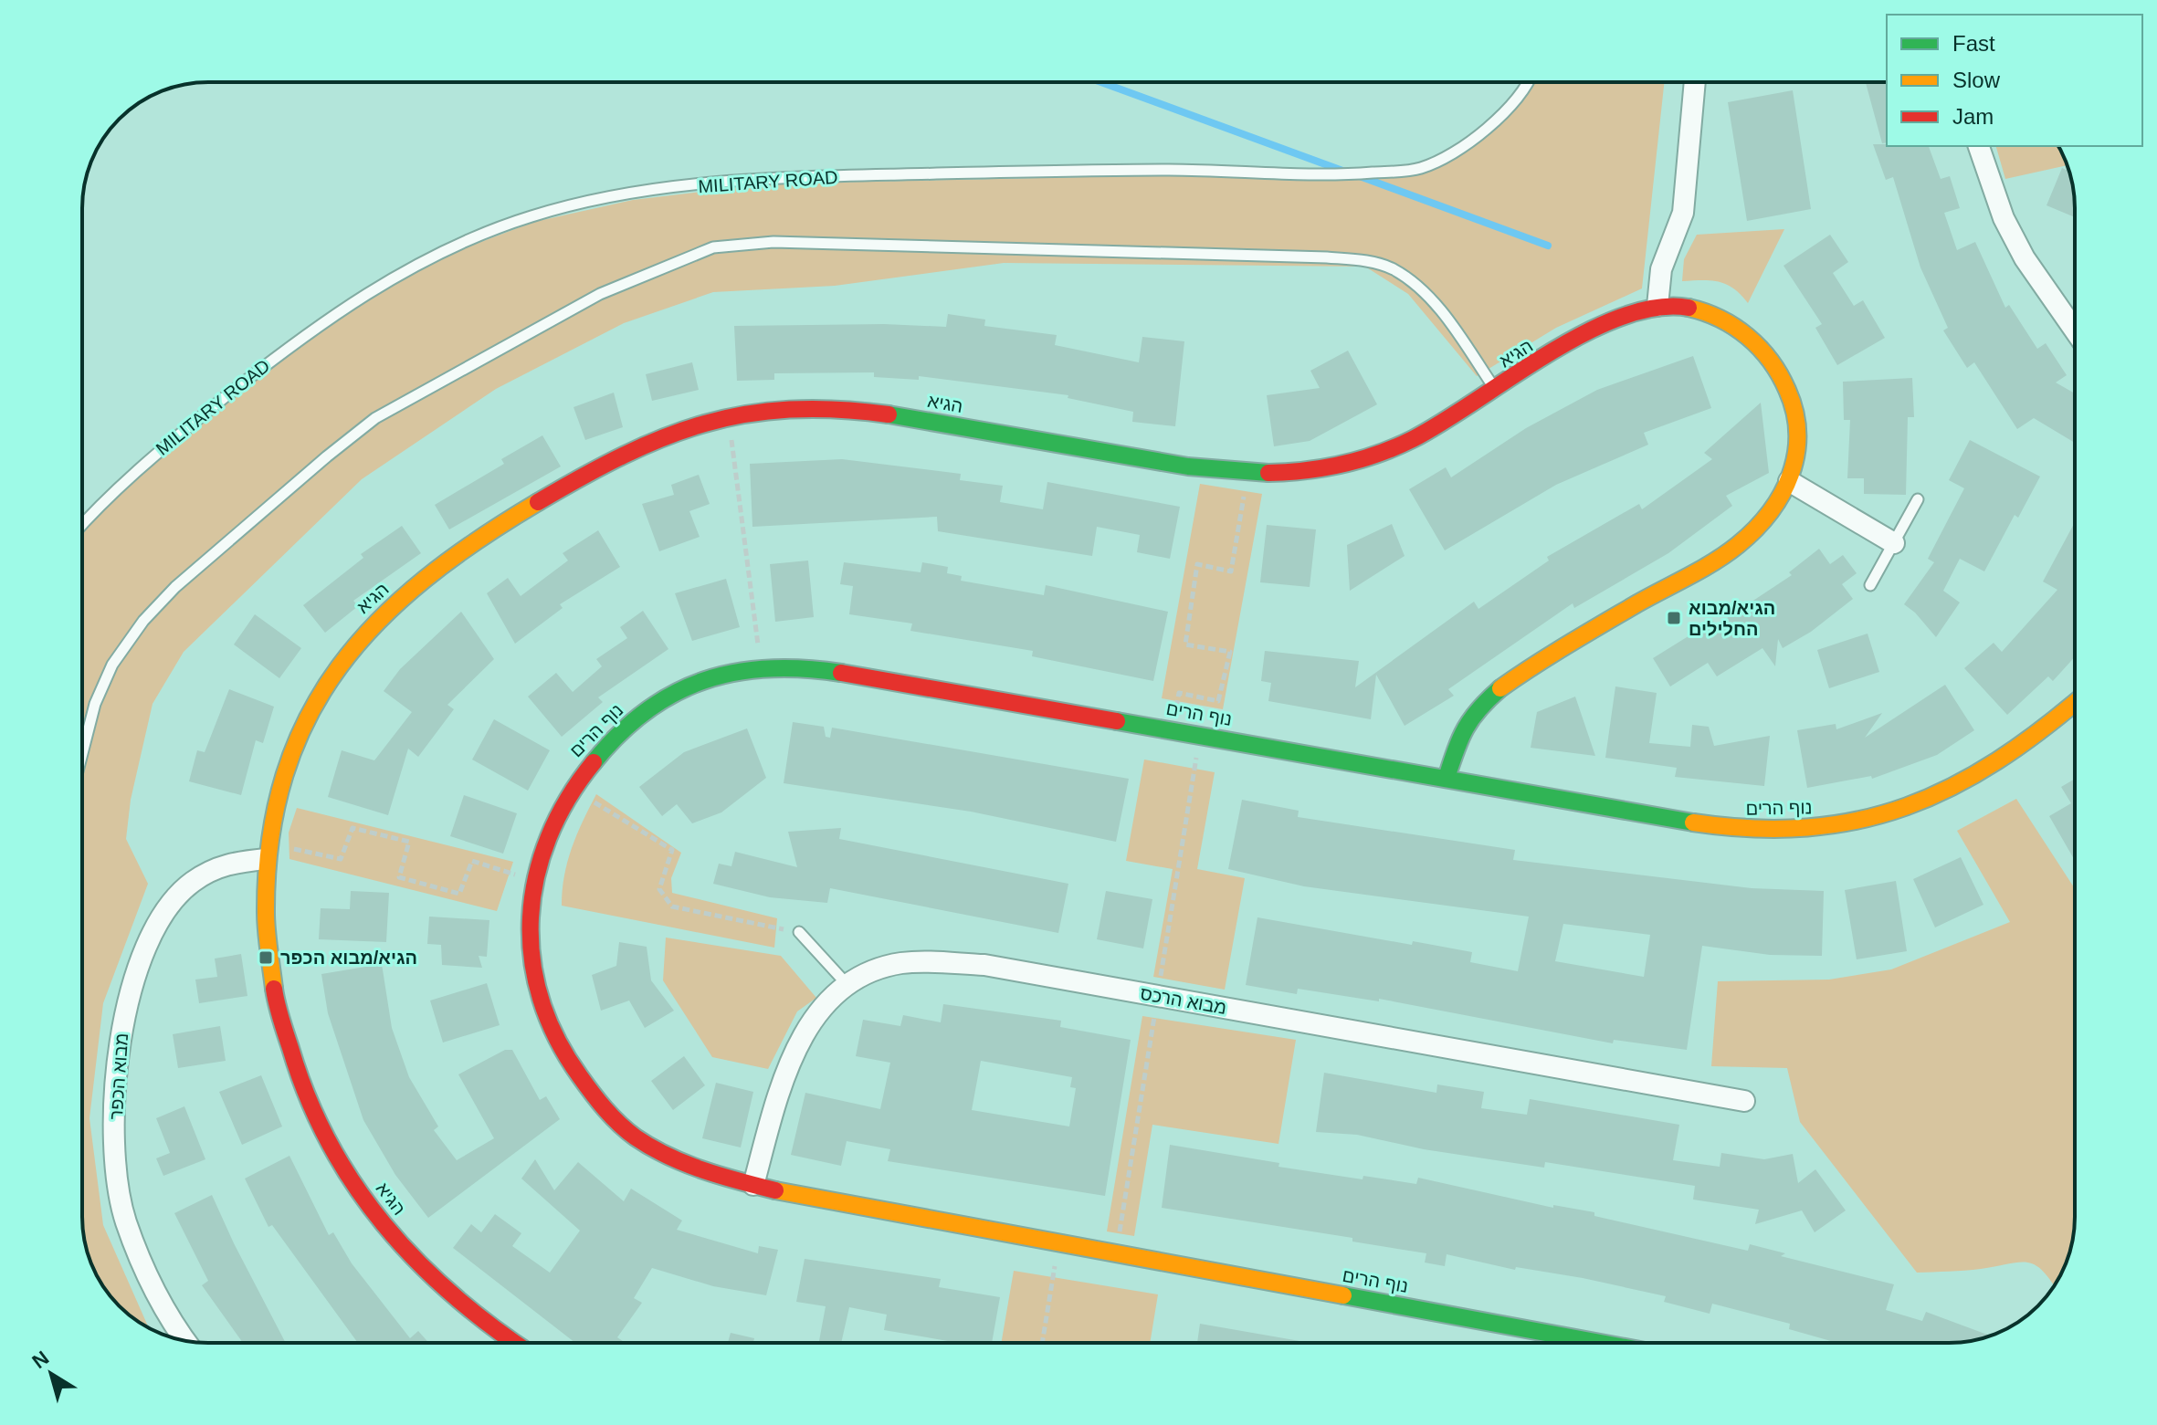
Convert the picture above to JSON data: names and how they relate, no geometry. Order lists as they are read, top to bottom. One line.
{"streets":{"street":["הגיא","נוף הרים","מבוא הרכס","מבוא הכפר"],"lane":["MILITARY ROAD"]},"crossings":[["הגיא","נוף הרים"],["הגיא","מבוא הכפר"],["נוף הרים","מבוא הרכס"]],"places":{"transit":["הגיא/מבוא החלילים","הגיא/מבוא הכפר"]},"legend":["Fast","Slow","Jam"],"north":"top left"}
